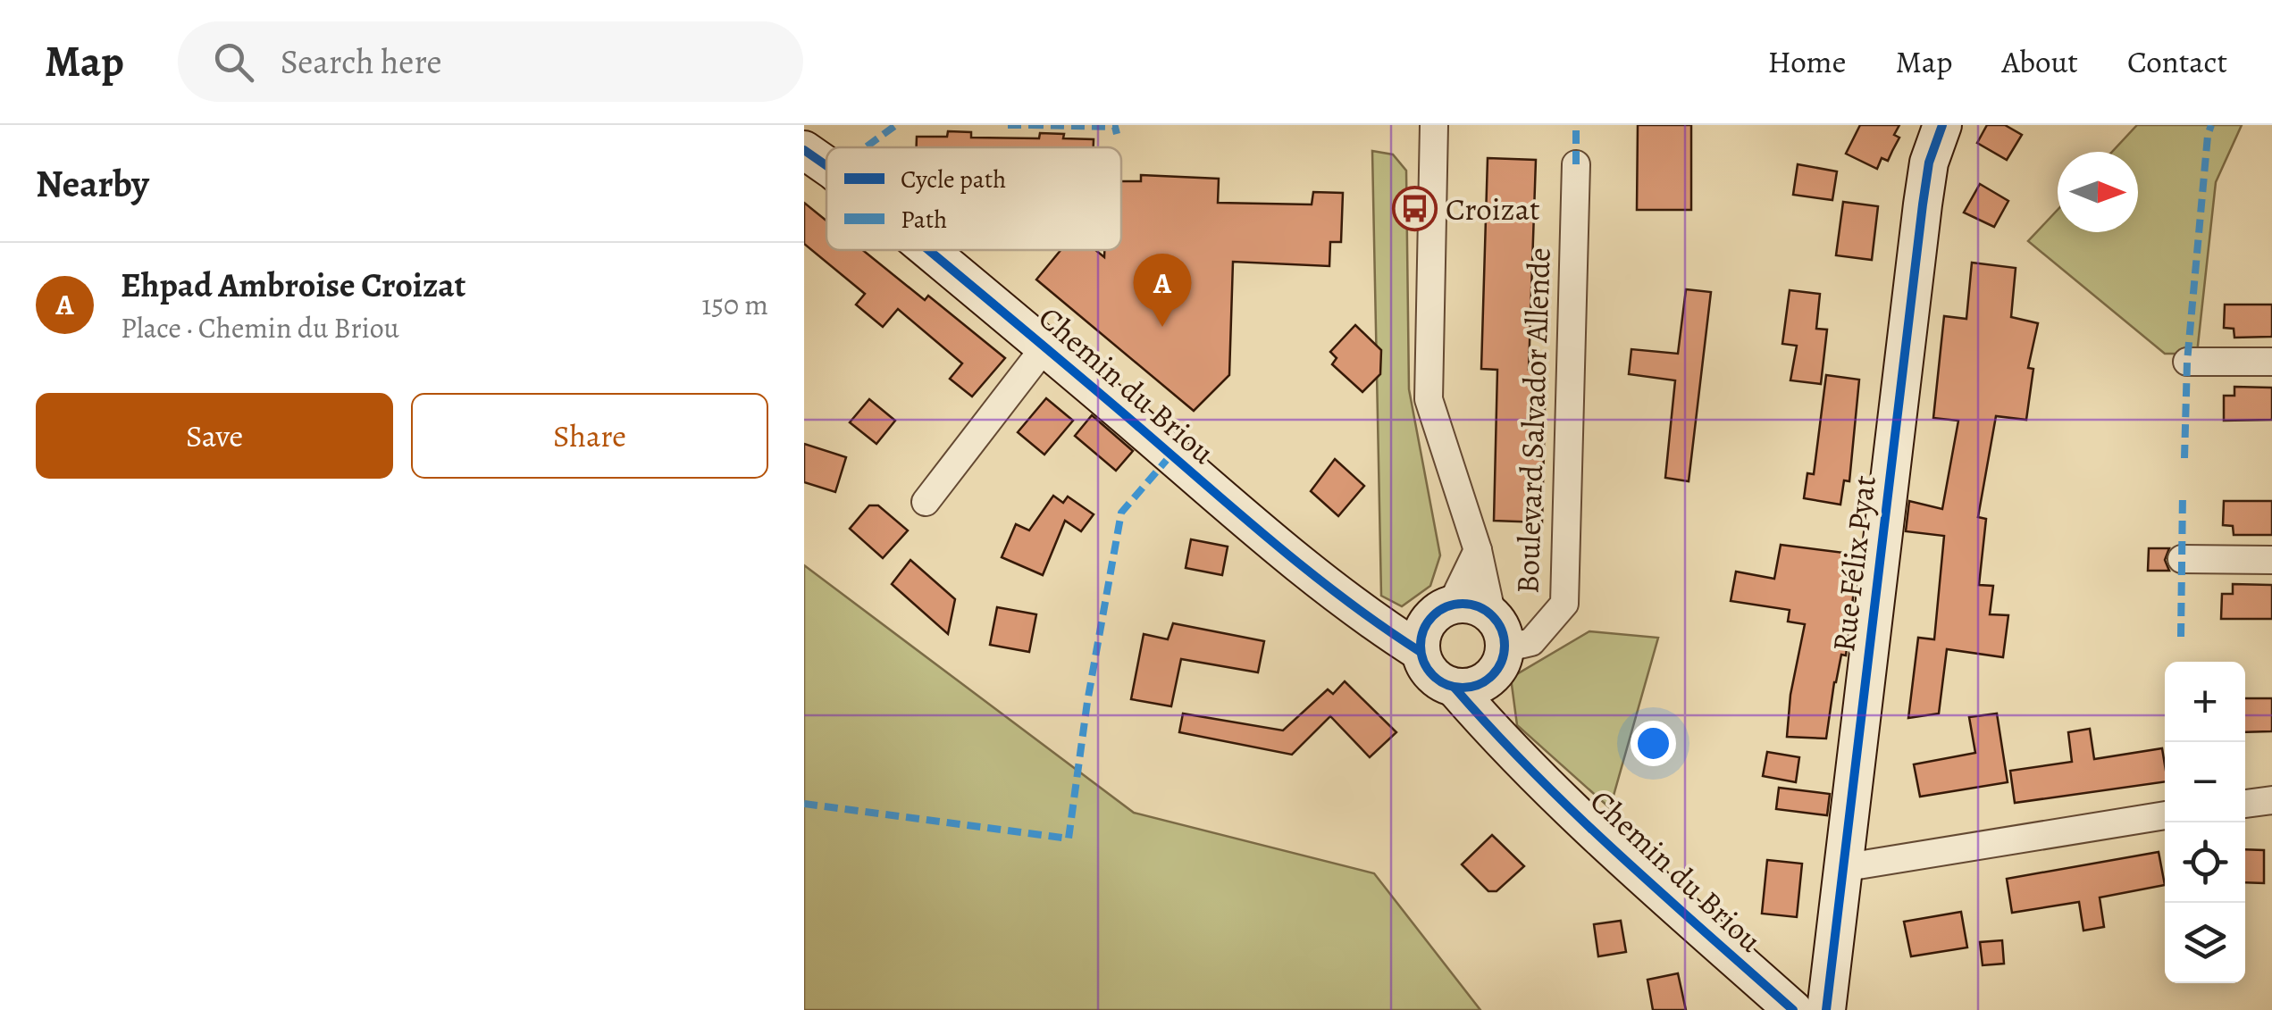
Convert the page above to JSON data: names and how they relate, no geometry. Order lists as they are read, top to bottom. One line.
{"streets":{"street":["Chemin du Briou","Boulevard Salvador Allende","Rue Félix Pyat"]},"crossings":[["Chemin du Briou","Boulevard Salvador Allende"]],"places":{"bus stop":["Croizat"]},"legend":["Cycle path","Path"],"north":"right","page":{"header":"Map","search":"Search here","nav":["Home","Map","About","Contact"],"heading":"Nearby","list":[{"mark":"A","name":"Ehpad Ambroise Croizat","note":"Place · Chemin du Briou","value":"150 m"}],"pins":"A","buttons":["Save","Share"],"map_buttons":["+","−"]}}
